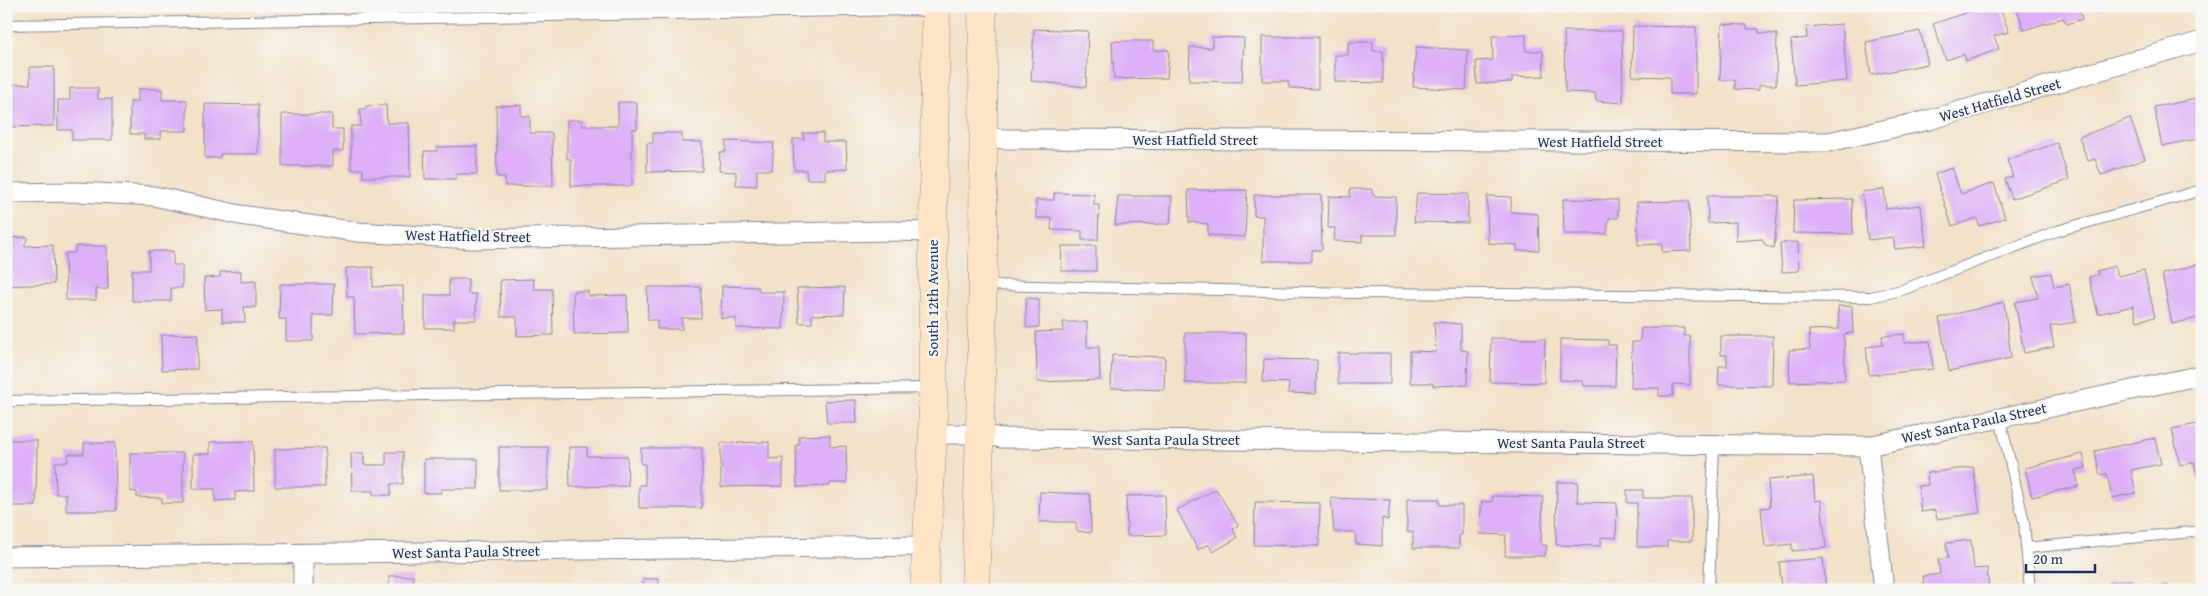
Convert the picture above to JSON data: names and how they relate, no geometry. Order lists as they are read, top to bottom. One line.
{"streets":{"main road":["South 12th Avenue"],"street":["West Hatfield Street","West Santa Paula Street"]},"crossings":[["West Hatfield Street","South 12th Avenue"],["South 12th Avenue","West Santa Paula Street"]],"scale_bar":"20 m"}
